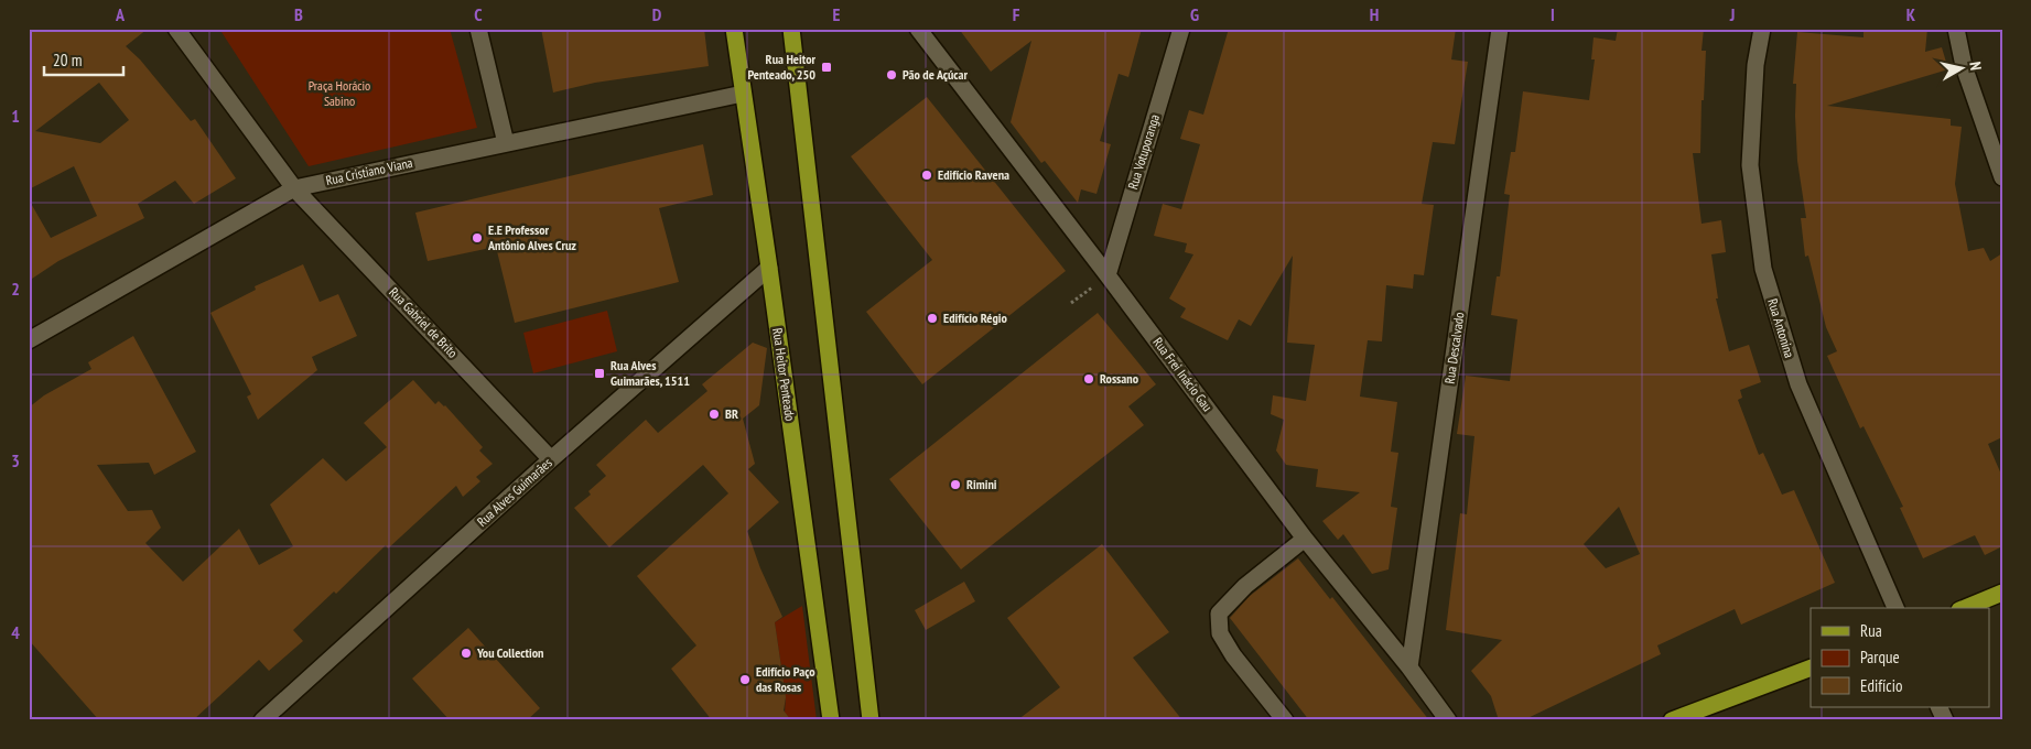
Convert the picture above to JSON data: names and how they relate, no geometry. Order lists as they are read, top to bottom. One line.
{"streets":{"main road":["Rua Heitor Penteado"],"street":["Rua Votuporanga","Rua Cristiano Viana","Rua Gabriel de Brito","Rua Antonina","Rua Descalvado","Rua Frei Inácio Gau","Rua Alves Guimarães"]},"crossings":[["Rua Votuporanga","Rua Frei Inácio Gau"],["Rua Cristiano Viana","Rua Gabriel de Brito"],["Rua Cristiano Viana","Rua Heitor Penteado"],["Rua Gabriel de Brito","Rua Alves Guimarães"],["Rua Descalvado","Rua Frei Inácio Gau"],["Rua Heitor Penteado","Rua Alves Guimarães"]],"parks":["Praça Horácio Sabino"],"places":{"transit":["Rua Heitor Penteado, 250","Rua Alves Guimarães, 1511"],"other":["Pão de Açúcar","Edifício Ravena","E.E Professor Antônio Alves Cruz","Edifício Régio","Rossano","BR","Rimini","You Collection","Edifício Paço das Rosas"]},"legend":["Rua","Parque","Edifício"],"scale_bar":"20 m","north":"right","grid":{"columns":["A","B","C","D","E","F","G","H","I","J","K"],"rows":["1","2","3","4"]}}
